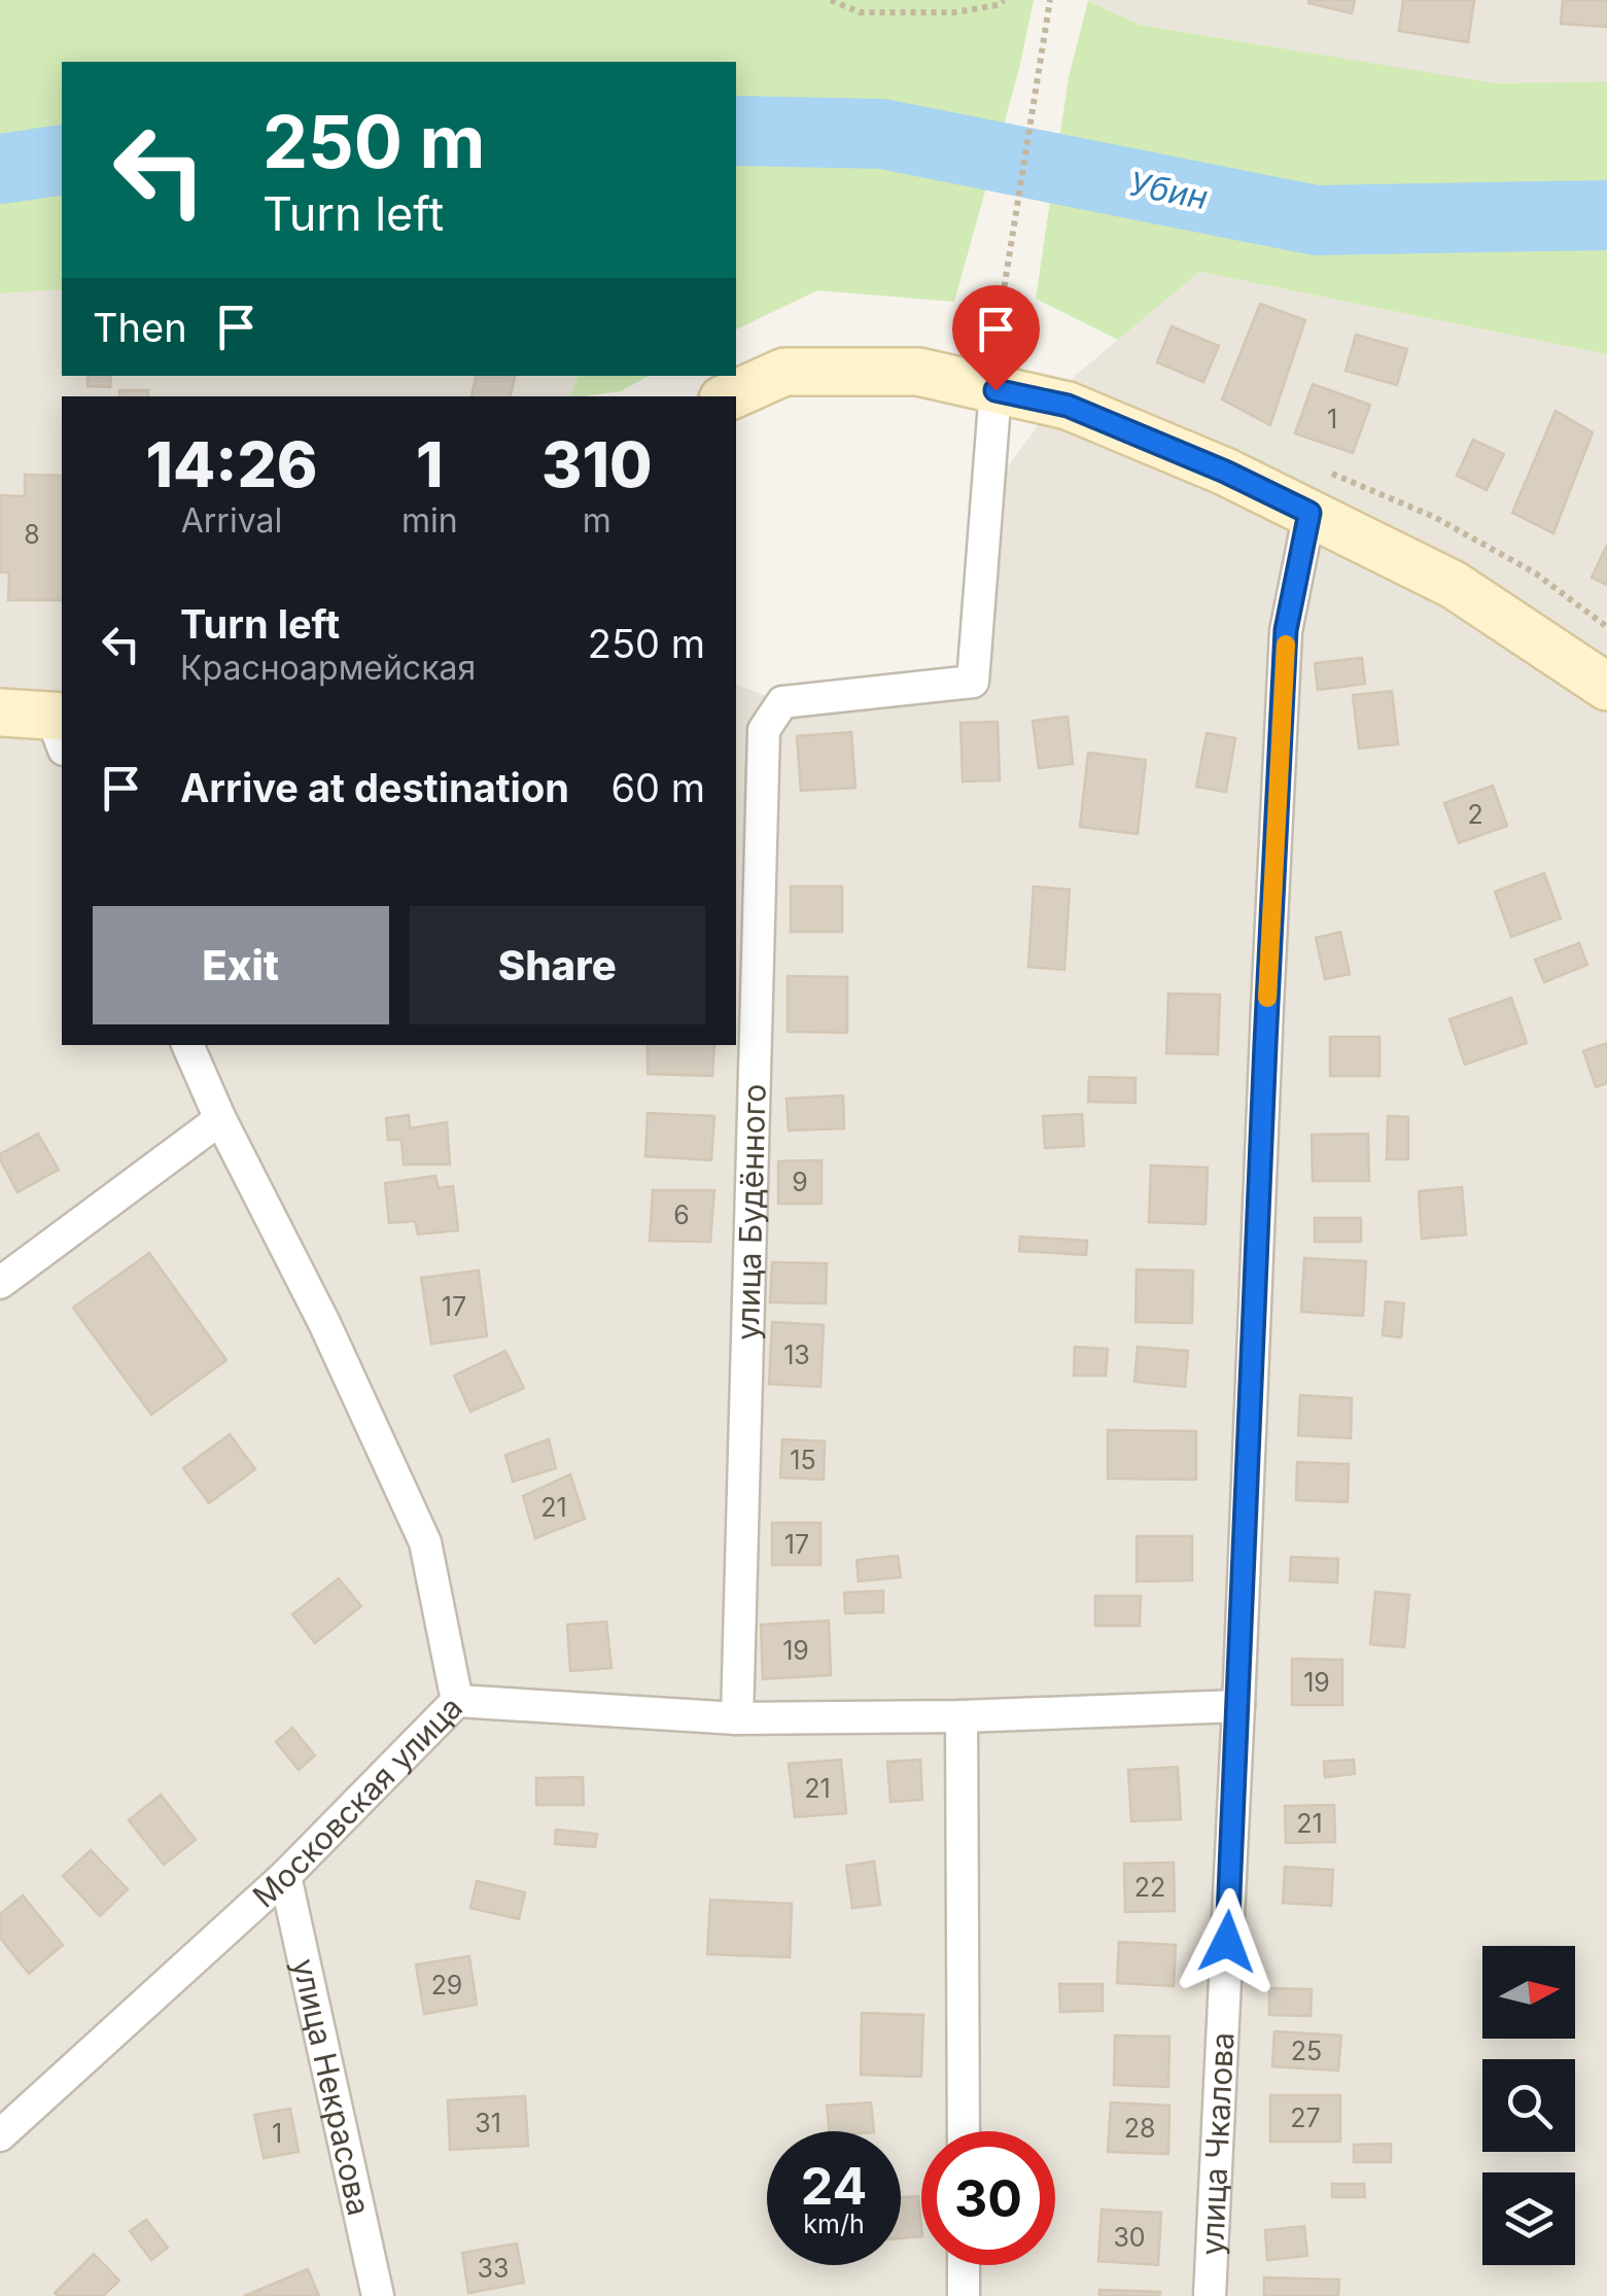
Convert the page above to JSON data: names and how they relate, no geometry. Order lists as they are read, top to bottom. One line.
{"streets":{"street":["улица Будённого","Московская улица","улица Некрасова","улица Чкалова"]},"crossings":[["Московская улица","улица Некрасова"]],"water":["Убин"],"house_numbers":["1","8","2","9","6","17","13","15","21","17","19","19","21","21","22","29","25","27","31","28","1","30","33"],"north":"right","page":{"turn":["250 m","Turn left"],"then":"Then","eta":["14:26","Arrival","1","min","310","m"],"list":[{"name":"Turn left","note":"Красноармейская","value":"250 m"},{"name":"Arrive at destination","value":"60 m"}],"buttons":["Exit","Share"],"speed":"24 km/h","limit":"30"}}
